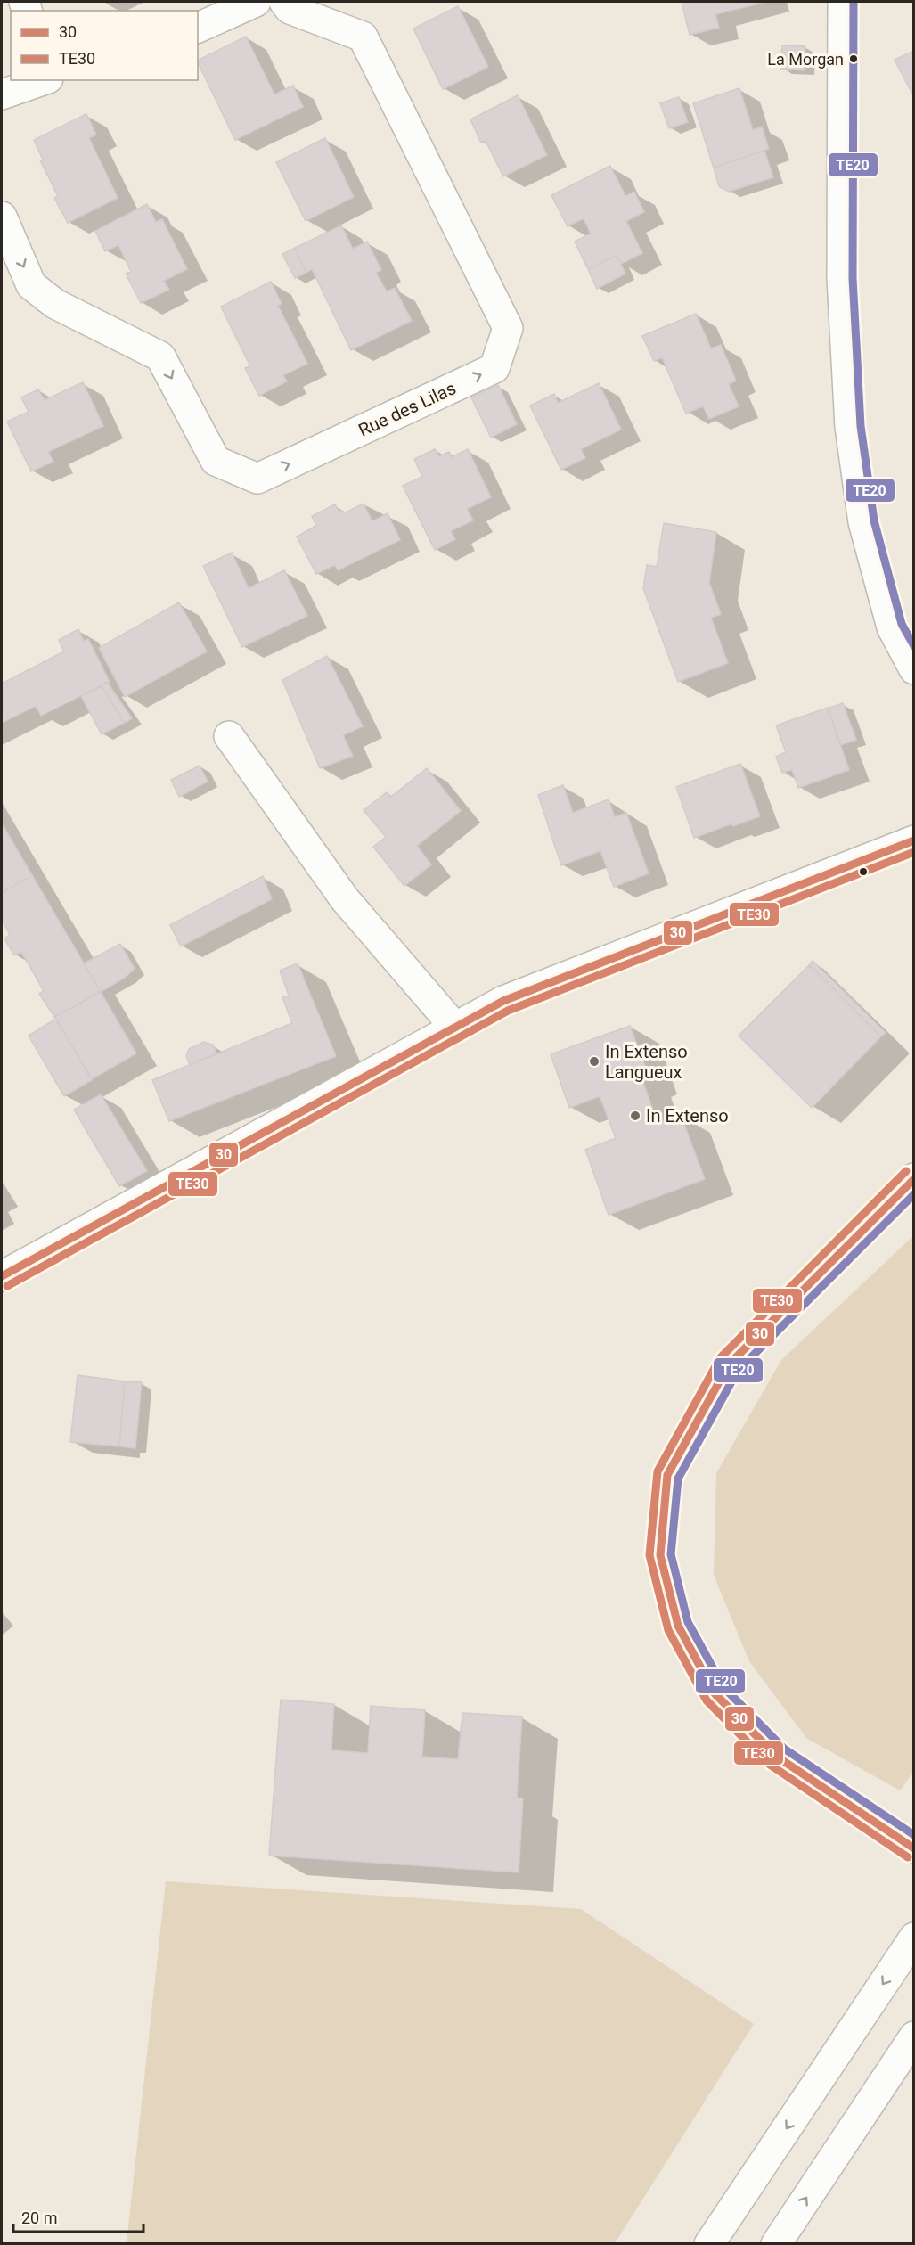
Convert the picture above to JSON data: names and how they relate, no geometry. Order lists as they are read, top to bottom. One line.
{"streets":{"main road":["Rue des Lilas"]},"places":["La Morgan","In Extenso Langueux","In Extenso"],"lines":["transit line TE20","transit line 30","transit line TE30"],"legend":["30","TE30"],"scale_bar":"20 m"}
